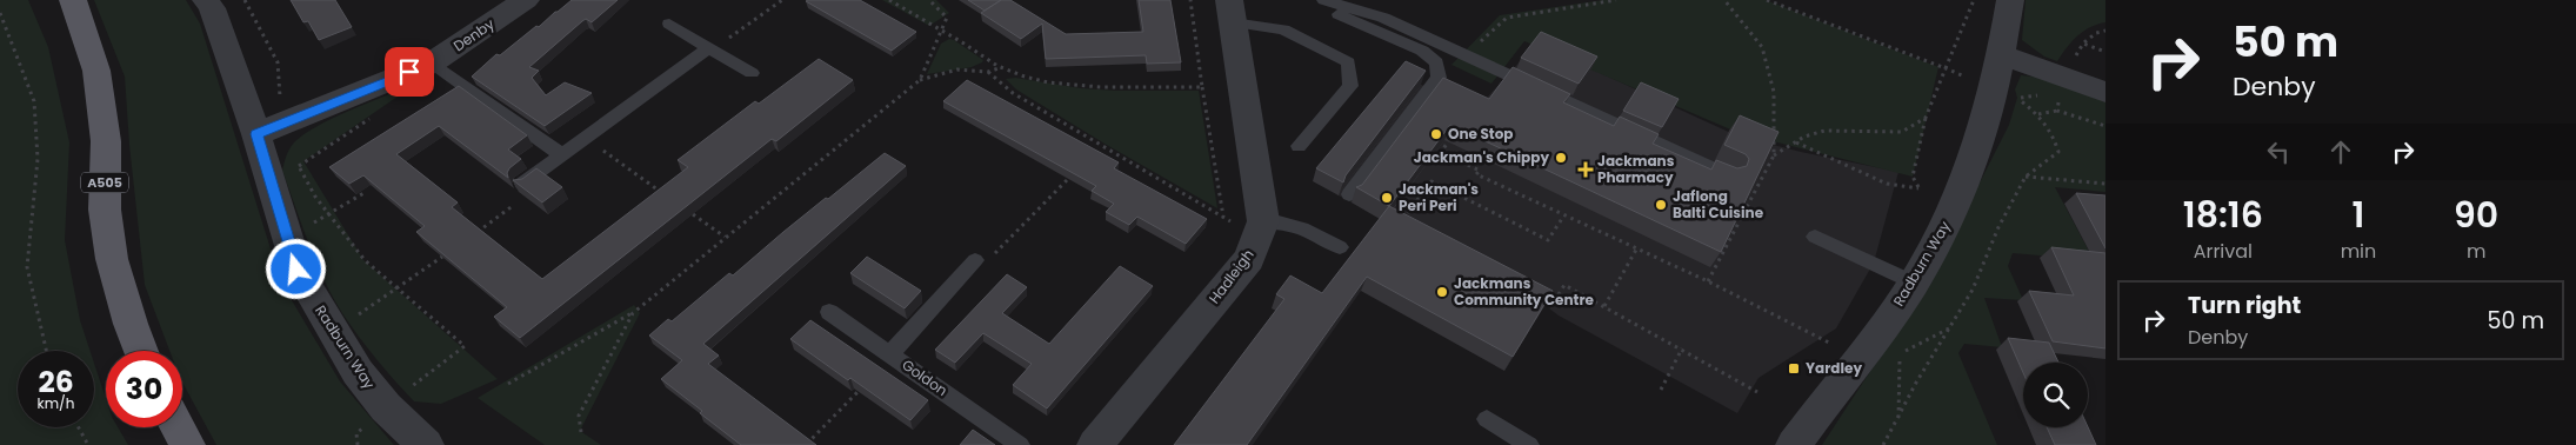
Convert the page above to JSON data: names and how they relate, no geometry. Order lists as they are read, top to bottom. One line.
{"streets":{"main road":["A505"],"street":["Denby","Radburn Way","Hadleigh"],"lane":["Goldon"]},"crossings":[["Denby","Radburn Way"]],"places":{"other":["One Stop","Jackman's Chippy","Jackman's Peri Peri","Jaflong Balti Cuisine","Jackmans Community Centre"],"health":["Jackmans Pharmacy"],"transit":["Yardley"]},"page":{"turn":["50 m","Denby"],"eta":["18:16","Arrival","1","min","90","m"],"list":[{"name":"Turn right","note":"Denby","value":"50 m"}],"speed":"26 km/h","limit":"30"}}
